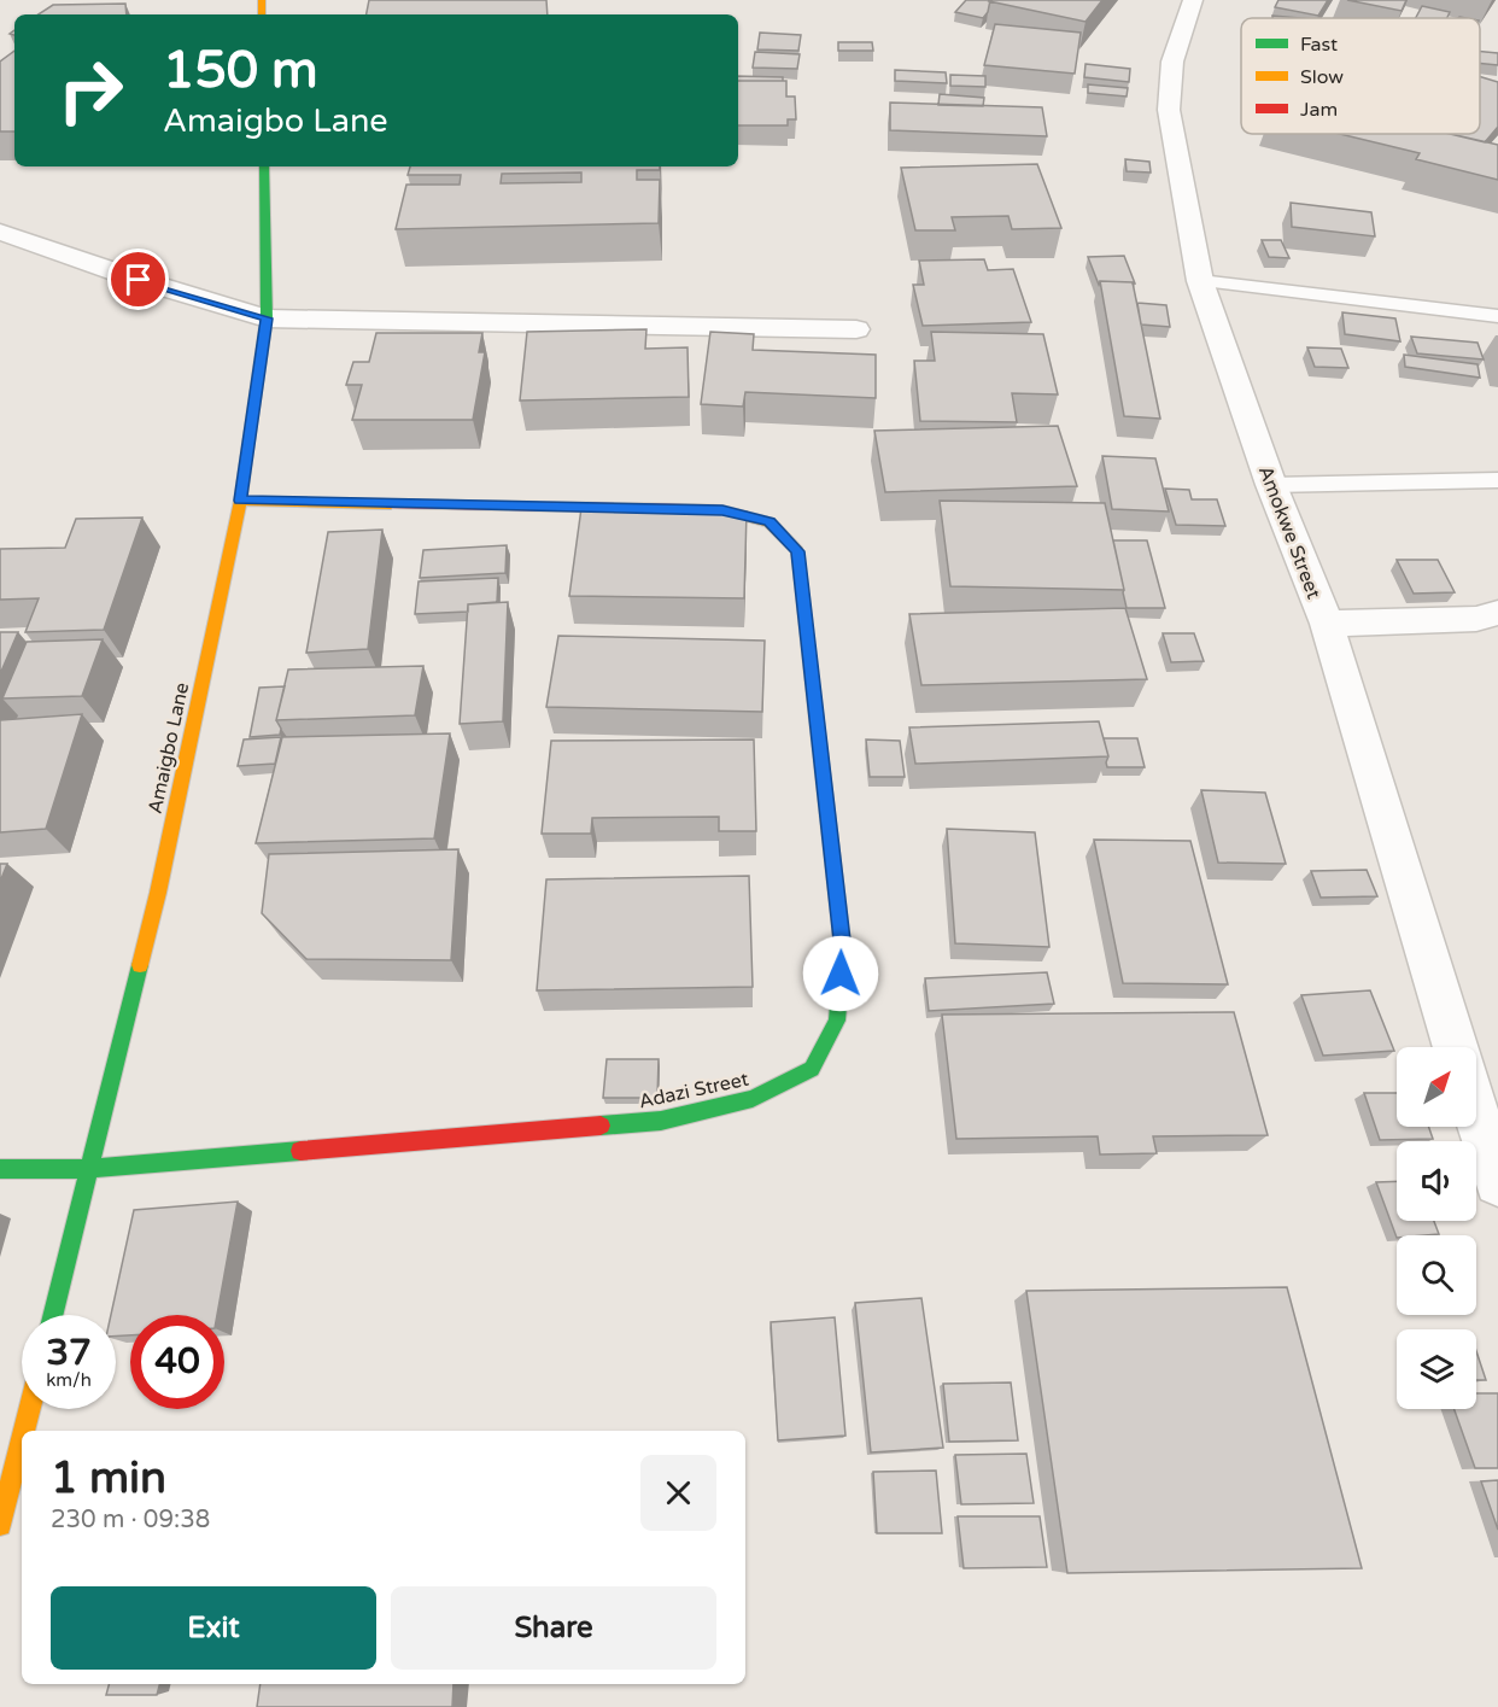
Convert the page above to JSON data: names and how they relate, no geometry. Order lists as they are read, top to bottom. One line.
{"streets":{"street":["Amokwe Street","Amaigbo Lane","Adazi Street"]},"crossings":[["Amaigbo Lane","Adazi Street"]],"legend":["Fast","Slow","Jam"],"north":"top right","page":{"turn":["150 m","Amaigbo Lane"],"speed":"37 km/h","limit":"40","heading":["1 min","230 m · 09:38"],"buttons":["Exit","Share"]}}
